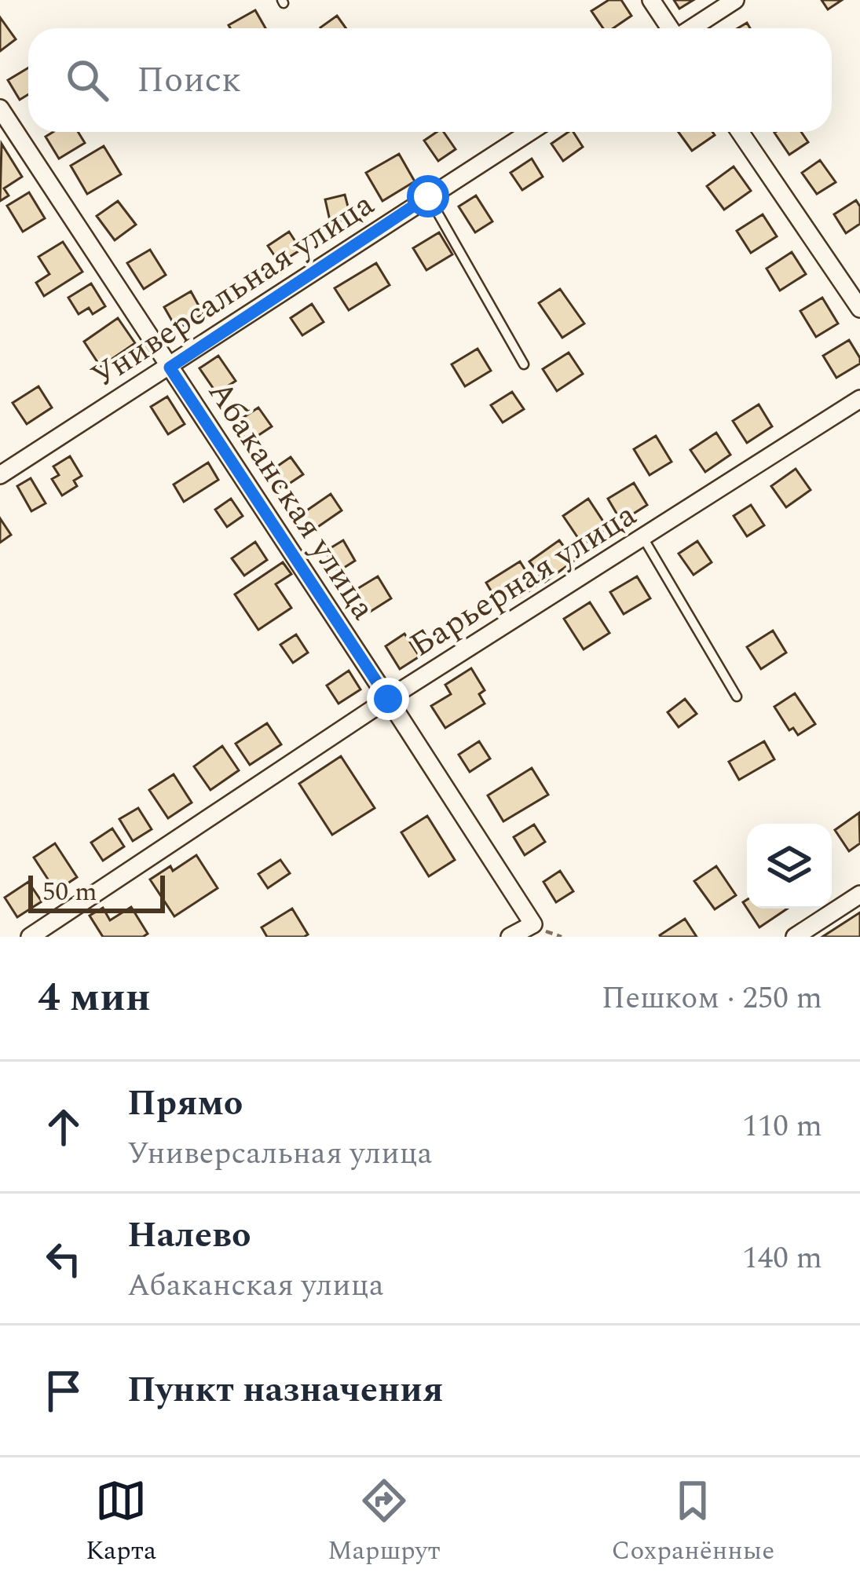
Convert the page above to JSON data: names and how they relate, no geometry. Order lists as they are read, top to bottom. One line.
{"streets":{"street":["Универсальная улица","Абаканская улица","Барьерная улица"]},"crossings":[["Универсальная улица","Абаканская улица"],["Абаканская улица","Барьерная улица"]],"scale_bar":"50 m","page":{"search":"Поиск","scale":"50 m","heading":["4 мин","Пешком · 250 m"],"list":[["Прямо","Универсальная улица","110 m"],["Налево","Абаканская улица","140 m"],"Пункт назначения"],"nav":["Карта","Маршрут","Сохранённые"]}}
